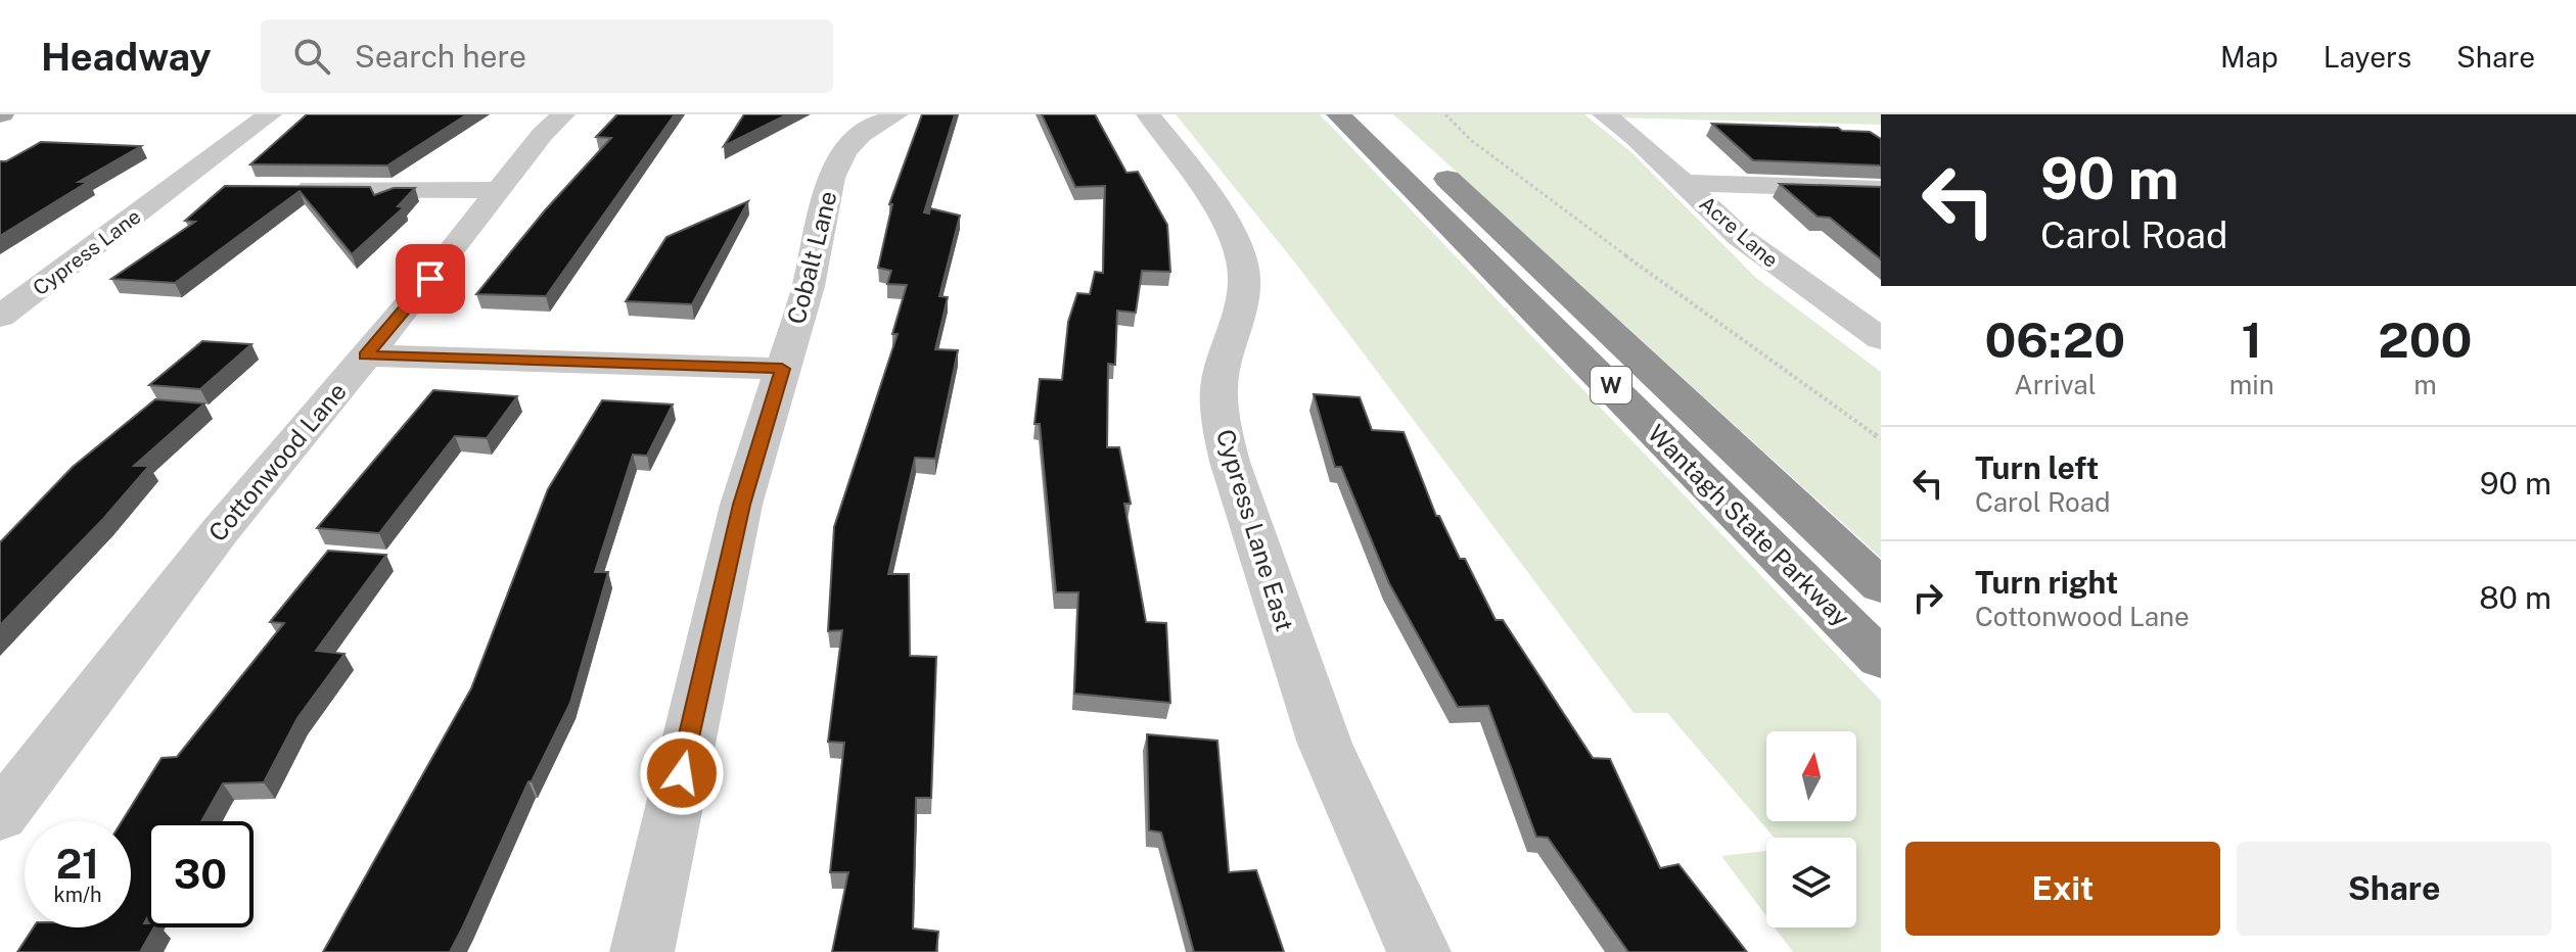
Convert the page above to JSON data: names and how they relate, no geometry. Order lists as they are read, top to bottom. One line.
{"streets":{"highway":["W","Wantagh State Parkway"],"street":["Acre Lane","Cypress Lane","Cobalt Lane","Cottonwood Lane","Cypress Lane East"]},"north":"top","page":{"header":"Headway","search":"Search here","nav":["Map","Layers","Share"],"turn":["90 m","Carol Road"],"eta":["06:20","Arrival","1","min","200","m"],"list":[{"name":"Turn left","note":"Carol Road","value":"90 m"},{"name":"Turn right","note":"Cottonwood Lane","value":"80 m"}],"speed":"21 km/h","limit":"30","buttons":["Exit","Share"]}}
